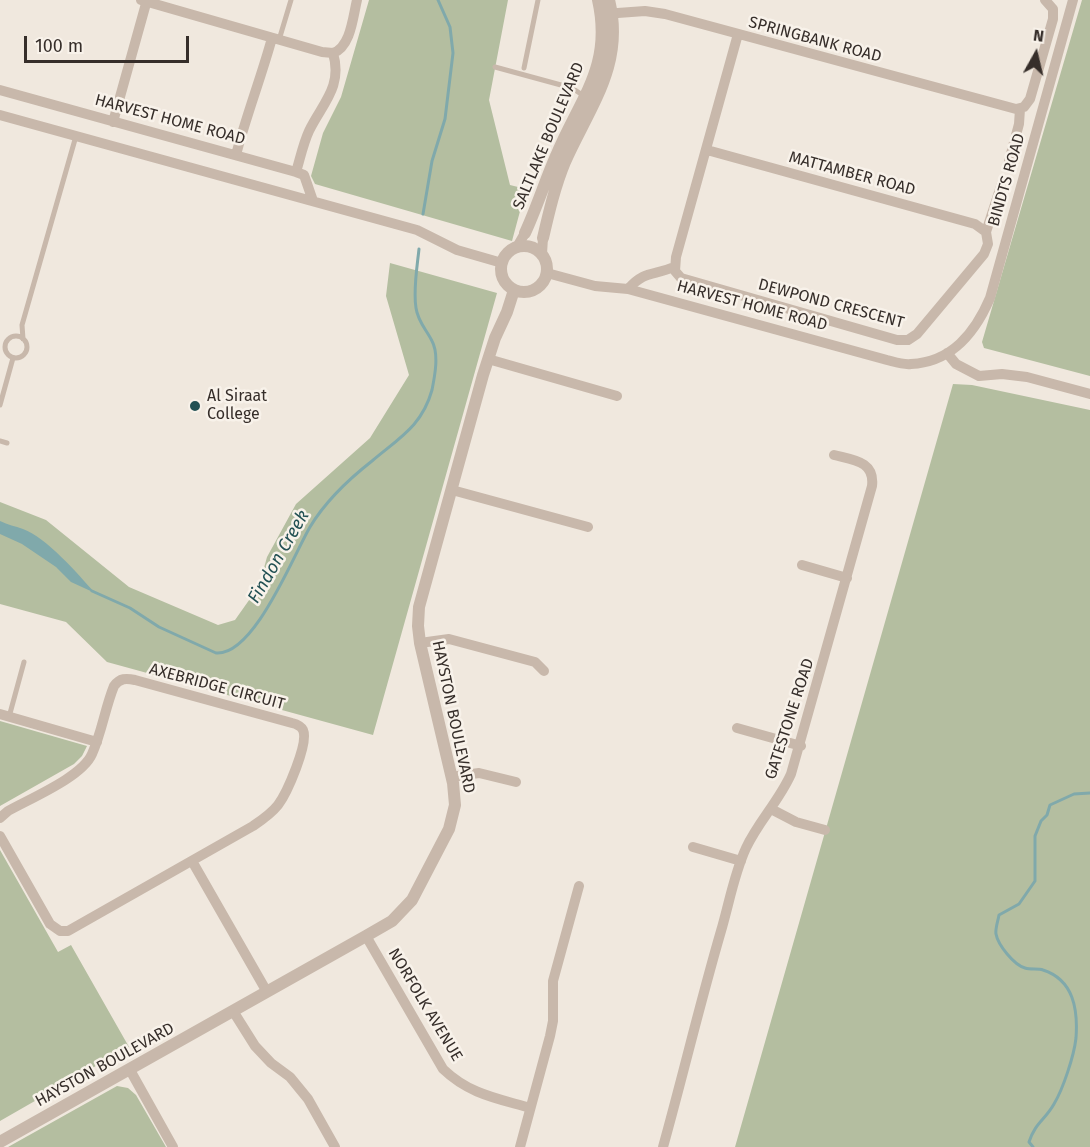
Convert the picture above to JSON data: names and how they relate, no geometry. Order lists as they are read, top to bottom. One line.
{"streets":{"street":["SPRINGBANK ROAD","HARVEST HOME ROAD","SALTLAKE BOULEVARD","MATTAMBER ROAD","BINDTS ROAD","DEWPOND CRESCENT","AXEBRIDGE CIRCUIT","HAYSTON BOULEVARD","GATESTONE ROAD","NORFOLK AVENUE"]},"crossings":[["SPRINGBANK ROAD","SALTLAKE BOULEVARD"],["HARVEST HOME ROAD","SALTLAKE BOULEVARD"],["HARVEST HOME ROAD","BINDTS ROAD"],["HARVEST HOME ROAD","HAYSTON BOULEVARD"],["SALTLAKE BOULEVARD","HAYSTON BOULEVARD"],["MATTAMBER ROAD","DEWPOND CRESCENT"],["HAYSTON BOULEVARD","NORFOLK AVENUE"]],"water":["Findon Creek"],"places":["Al Siraat College"],"scale_bar":"100 m","north":"top"}
